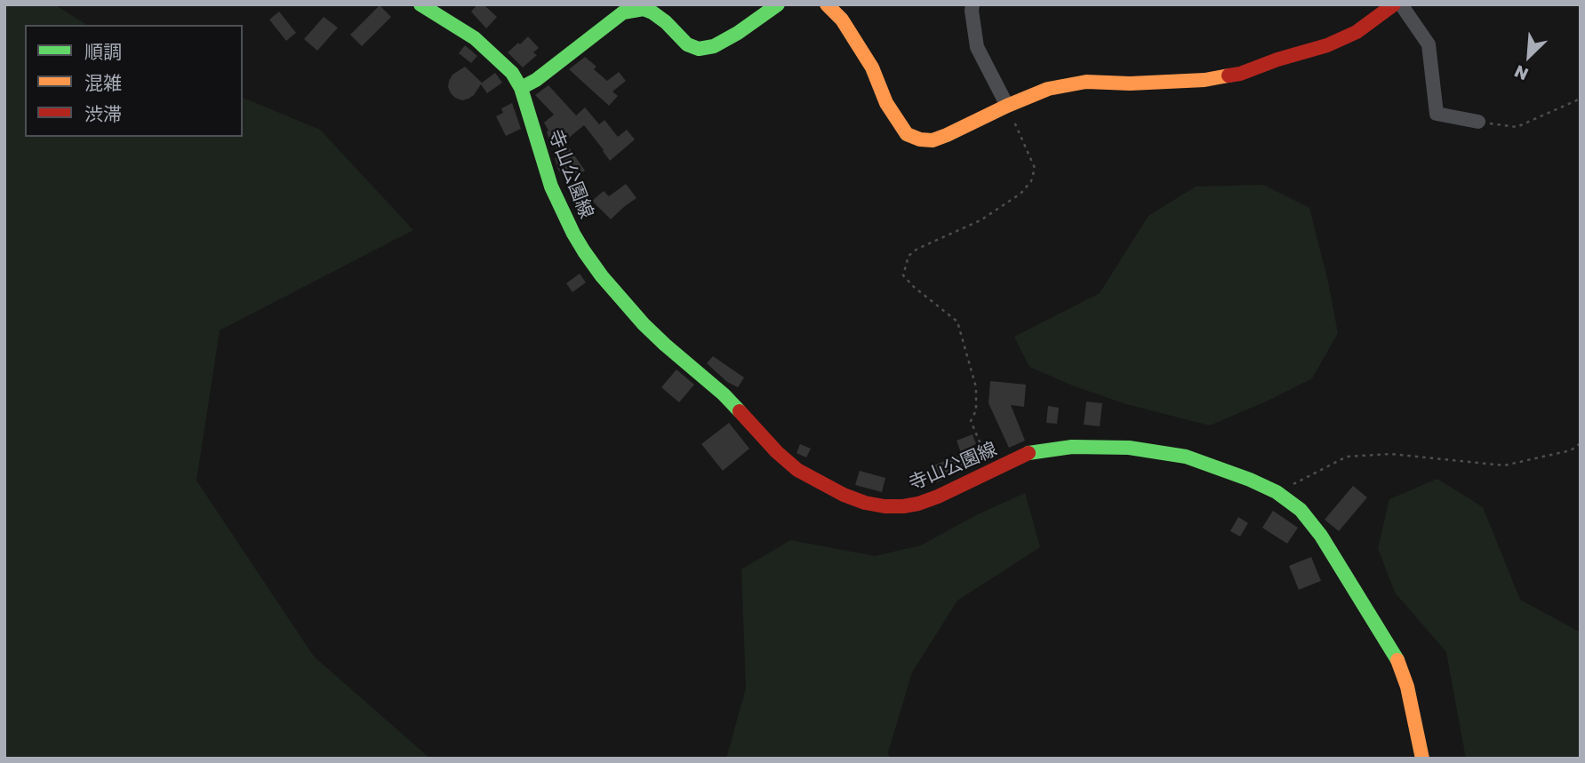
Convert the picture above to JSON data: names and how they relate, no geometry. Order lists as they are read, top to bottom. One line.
{"streets":{"main road":["寺山公園線"]},"legend":["順調","混雑","渋滞"],"north":"bottom left"}
